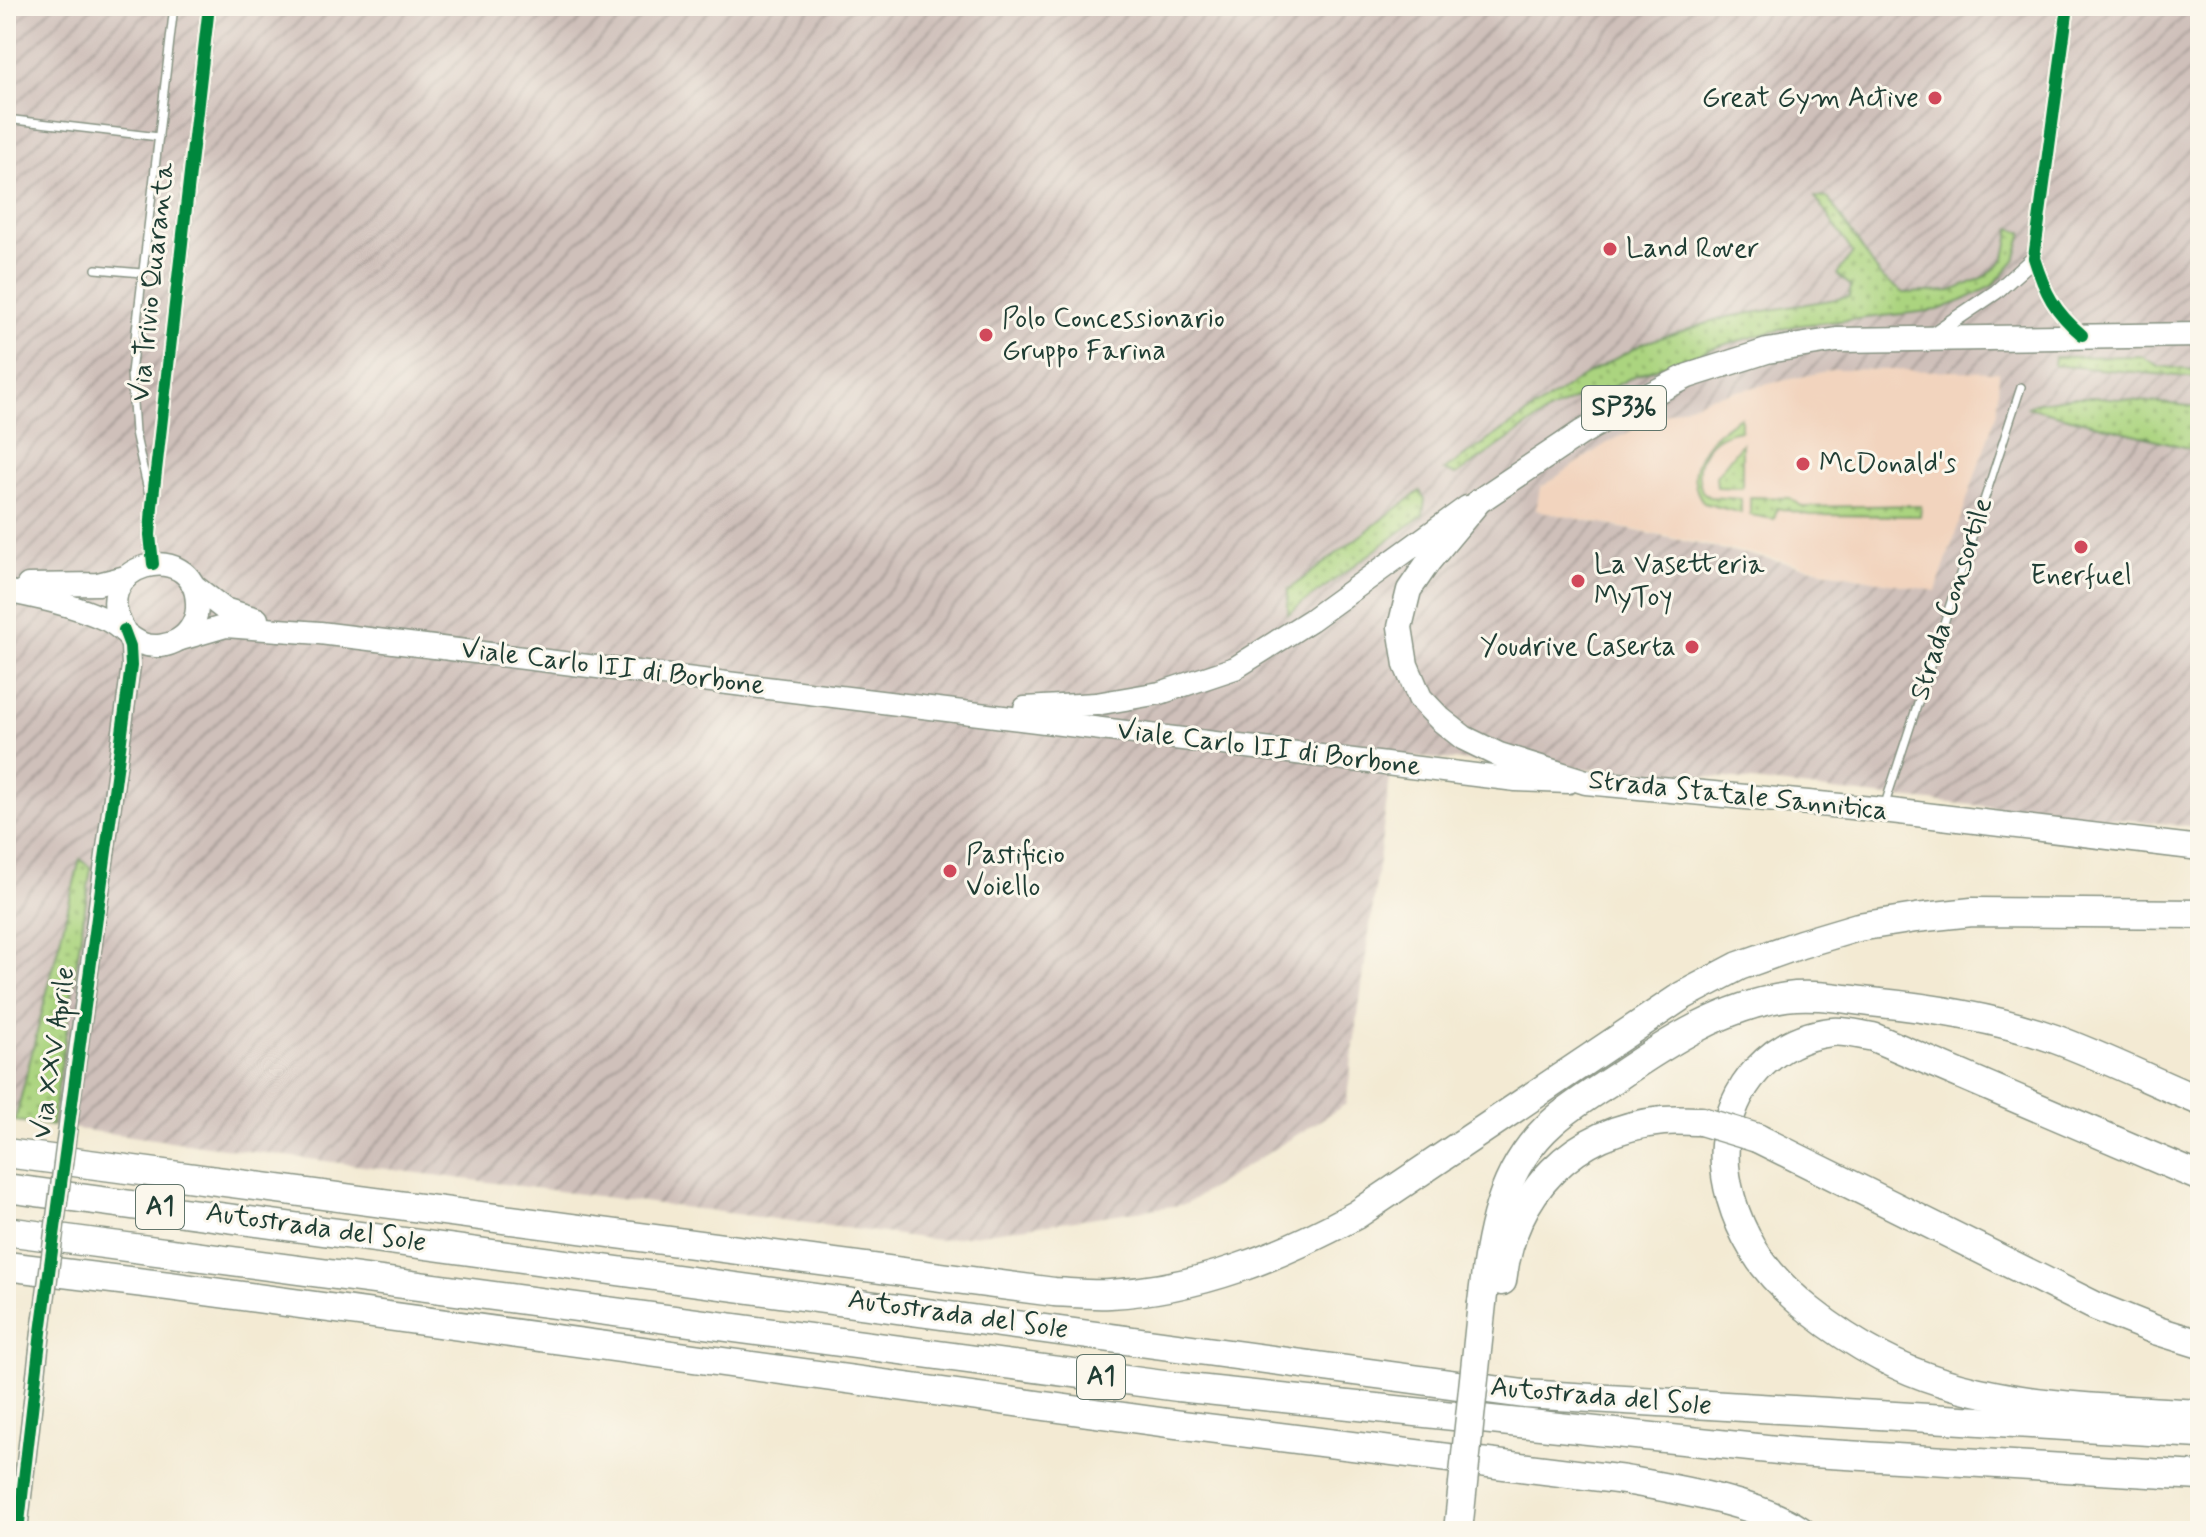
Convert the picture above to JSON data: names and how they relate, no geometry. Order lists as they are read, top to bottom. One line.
{"streets":{"highway":["A1","Autostrada del Sole"],"main road":["SP336","Viale Carlo III di Borbone","Strada Statale Sannitica"],"street":["Via Trivio Quaranta","Via XXV Aprile"],"lane":["Strada Consortile"]},"crossings":[["Via Trivio Quaranta","Viale Carlo III di Borbone"],["Via Trivio Quaranta","Via XXV Aprile"],["Strada Consortile","Strada Statale Sannitica"],["Viale Carlo III di Borbone","Strada Statale Sannitica"],["Viale Carlo III di Borbone","Via XXV Aprile"]],"places":["Great Gym Active","Land Rover","Polo Concessionario Gruppo Farina","McDonald's","Enerfuel","La Vasetteria MyToy","Youdrive Caserta","Pastificio Voiello"]}
